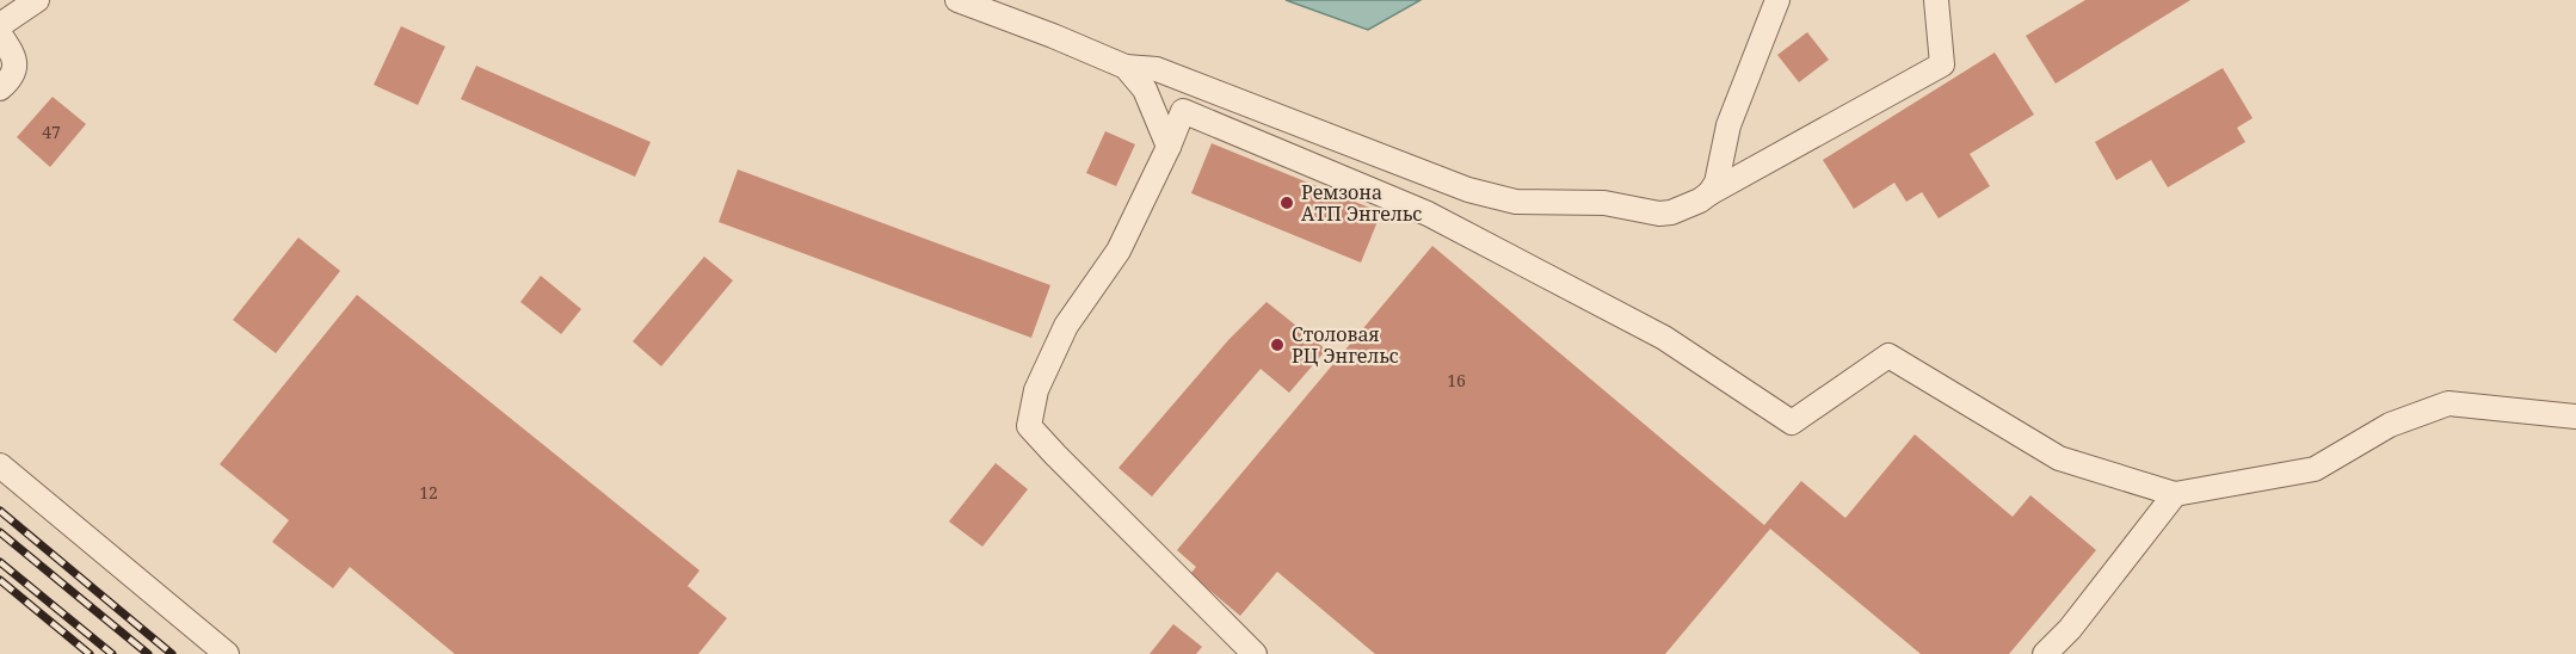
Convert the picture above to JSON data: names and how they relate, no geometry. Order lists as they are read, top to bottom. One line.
{"places":["Ремзона АТП Энгельс","Столовая РЦ Энгельс"],"house_numbers":["47","16","12"]}
